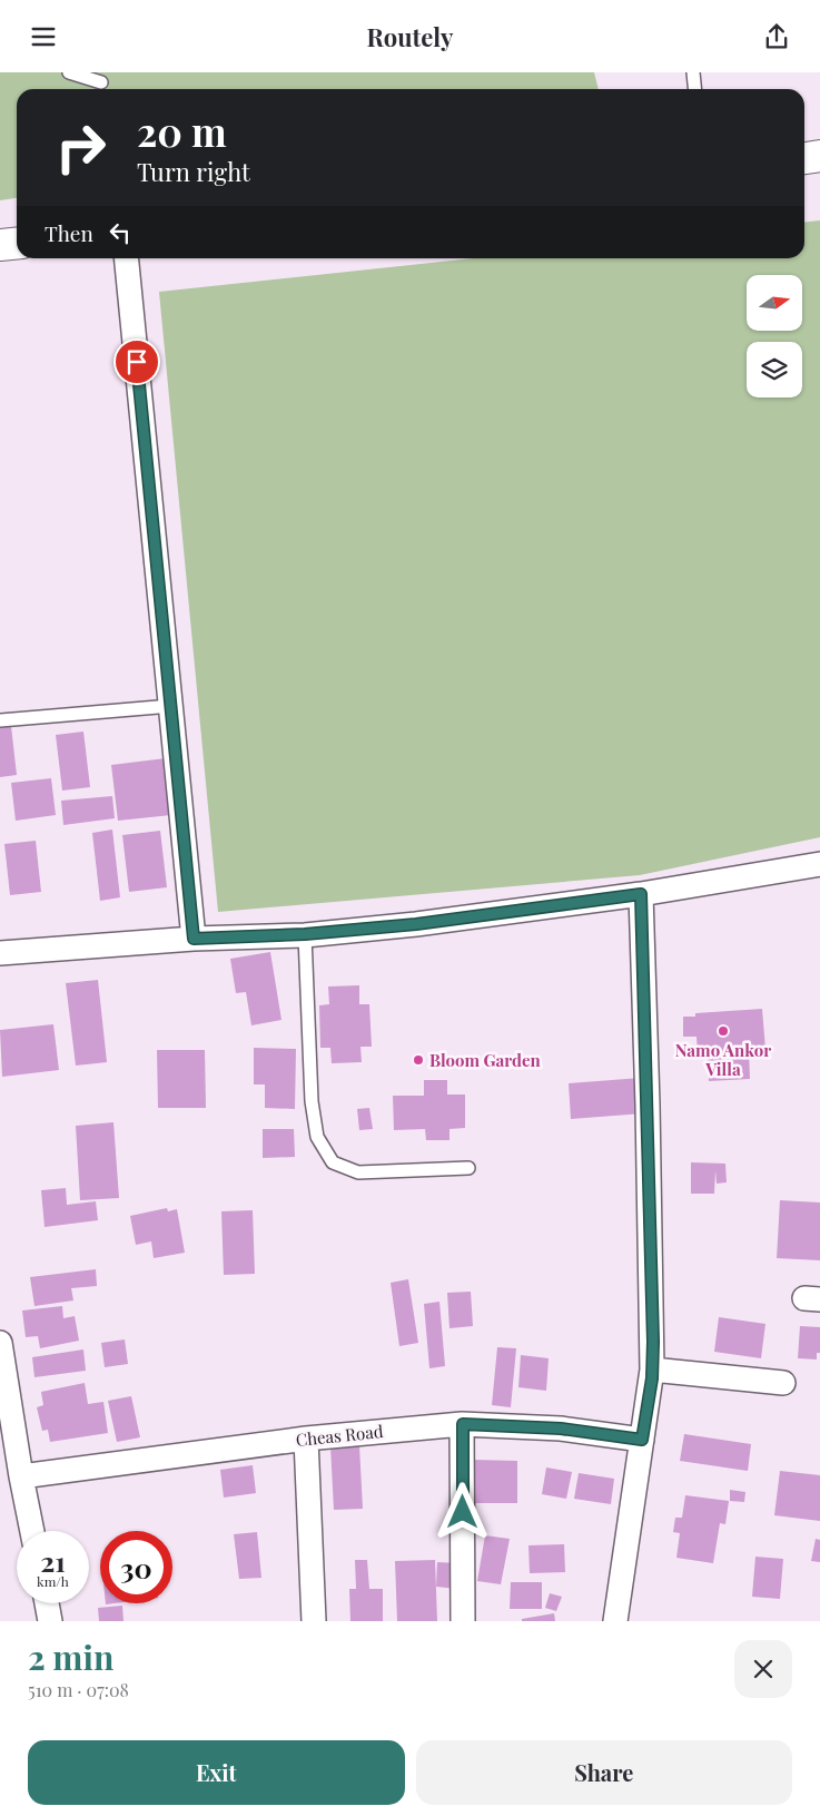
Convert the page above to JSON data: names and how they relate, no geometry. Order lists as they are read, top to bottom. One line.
{"streets":{"street":["Cheas Road"]},"places":["Namo Ankor Villa","Bloom Garden"],"north":"right","page":{"header":"Routely","turn":["20 m","Turn right"],"then":"Then","speed":"21 km/h","limit":"30","heading":["2 min","510 m · 07:08"],"buttons":["Exit","Share"]}}
